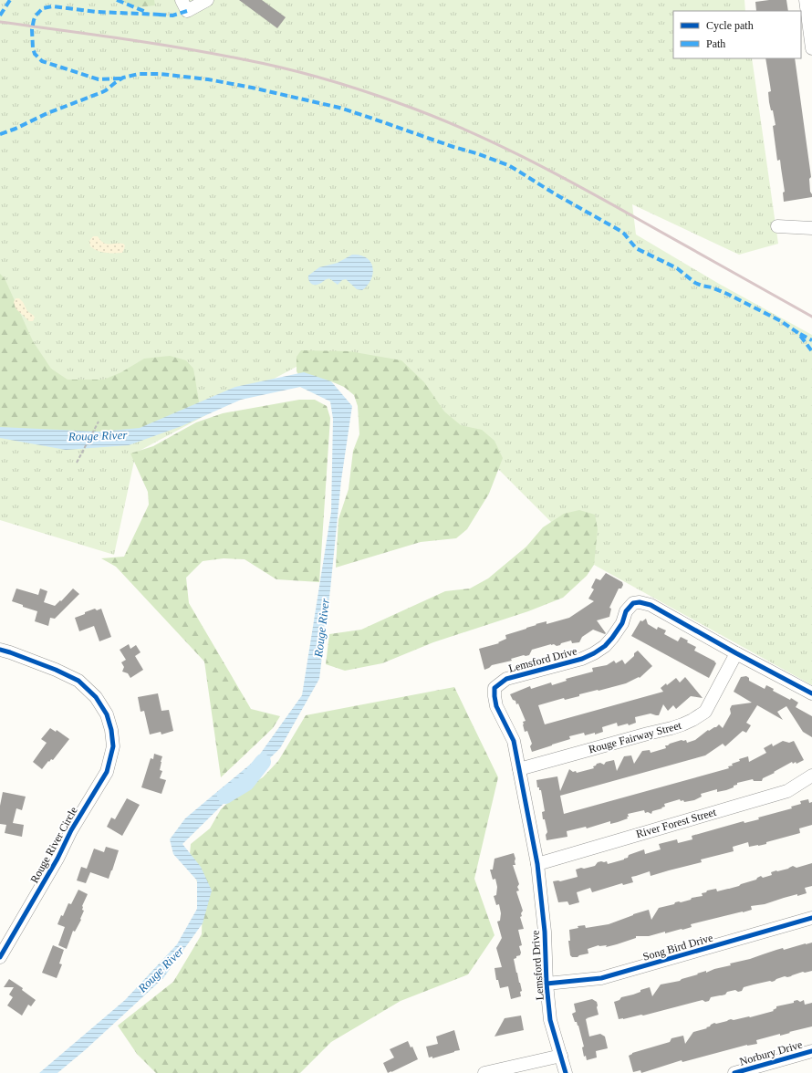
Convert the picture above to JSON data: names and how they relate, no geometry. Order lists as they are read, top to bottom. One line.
{"streets":{"street":["Lemsford Drive","Rouge Fairway Street","River Forest Street","Rouge River Circle","Song Bird Drive","Norbury Drive"]},"crossings":[["Lemsford Drive","Rouge Fairway Street"],["Lemsford Drive","River Forest Street"],["Lemsford Drive","Song Bird Drive"]],"water":["Rouge River"],"legend":["Cycle path","Path"]}
